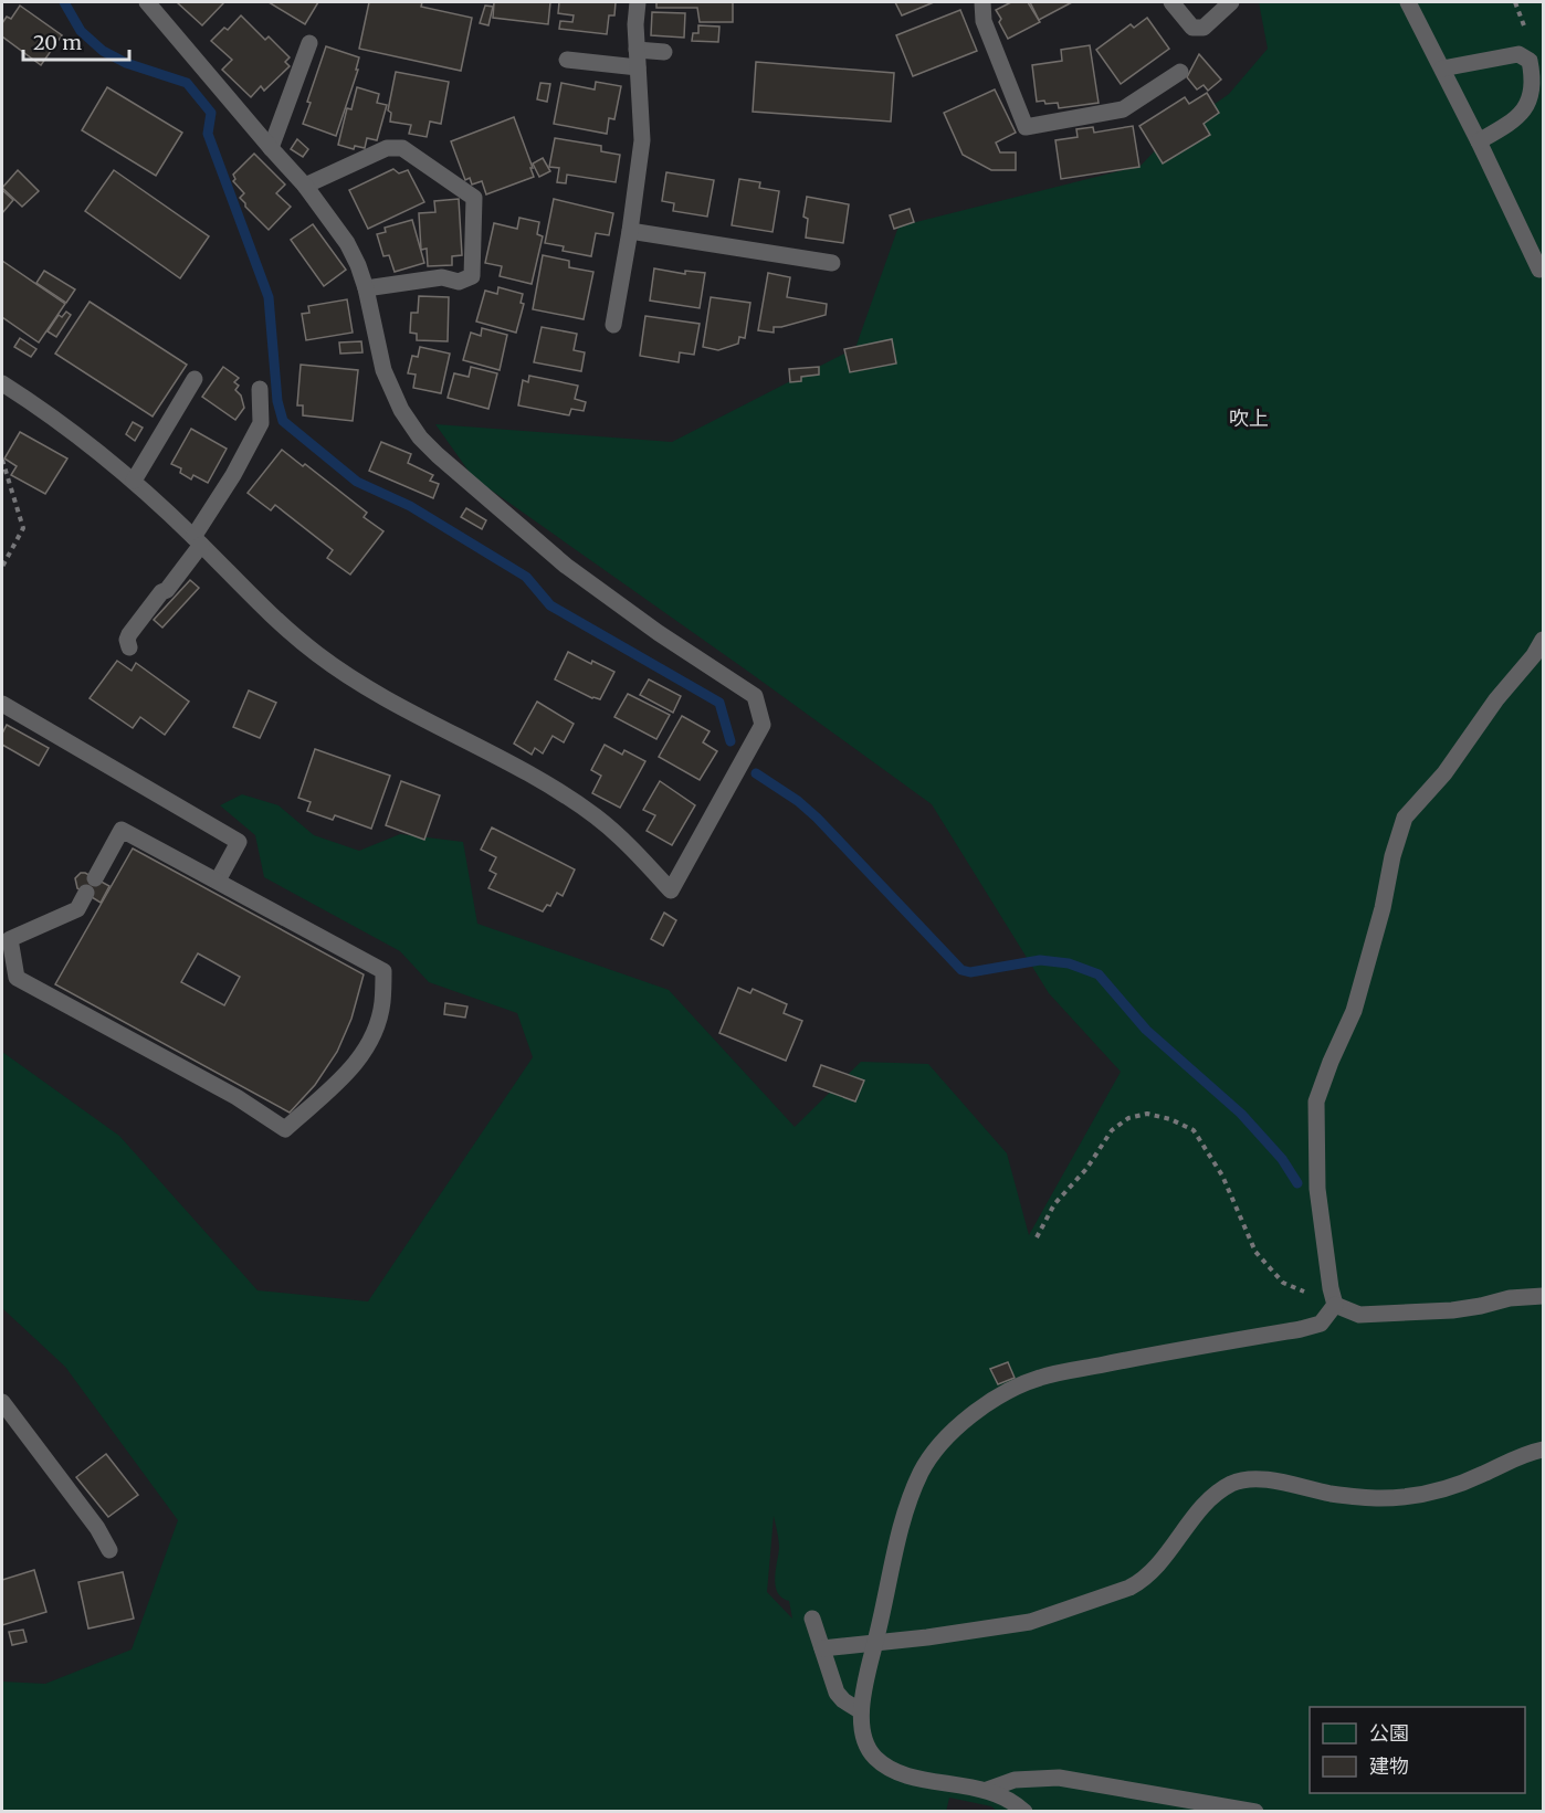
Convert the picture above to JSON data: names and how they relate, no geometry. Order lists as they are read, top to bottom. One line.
{"districts":["吹上"],"legend":["公園","建物"],"scale_bar":"20 m"}
